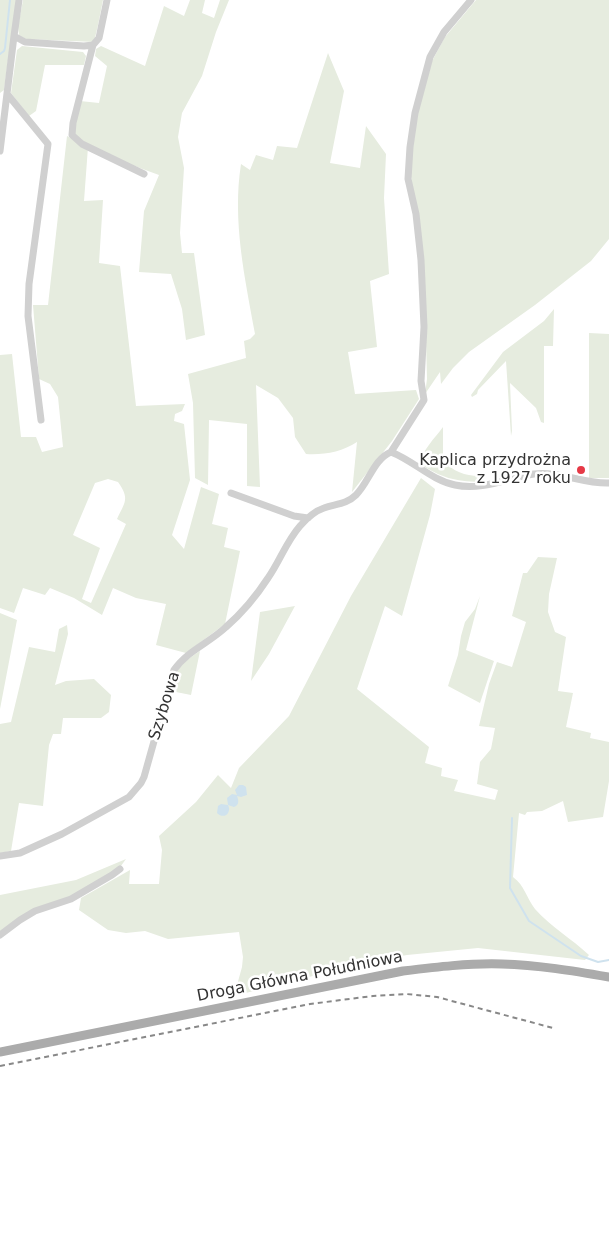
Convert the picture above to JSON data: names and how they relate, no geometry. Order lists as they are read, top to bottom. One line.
{"streets":{"main road":["Droga Główna Południowa"],"street":["Szybowa"]},"places":["Kaplica przydrożna z 1927 roku"]}
